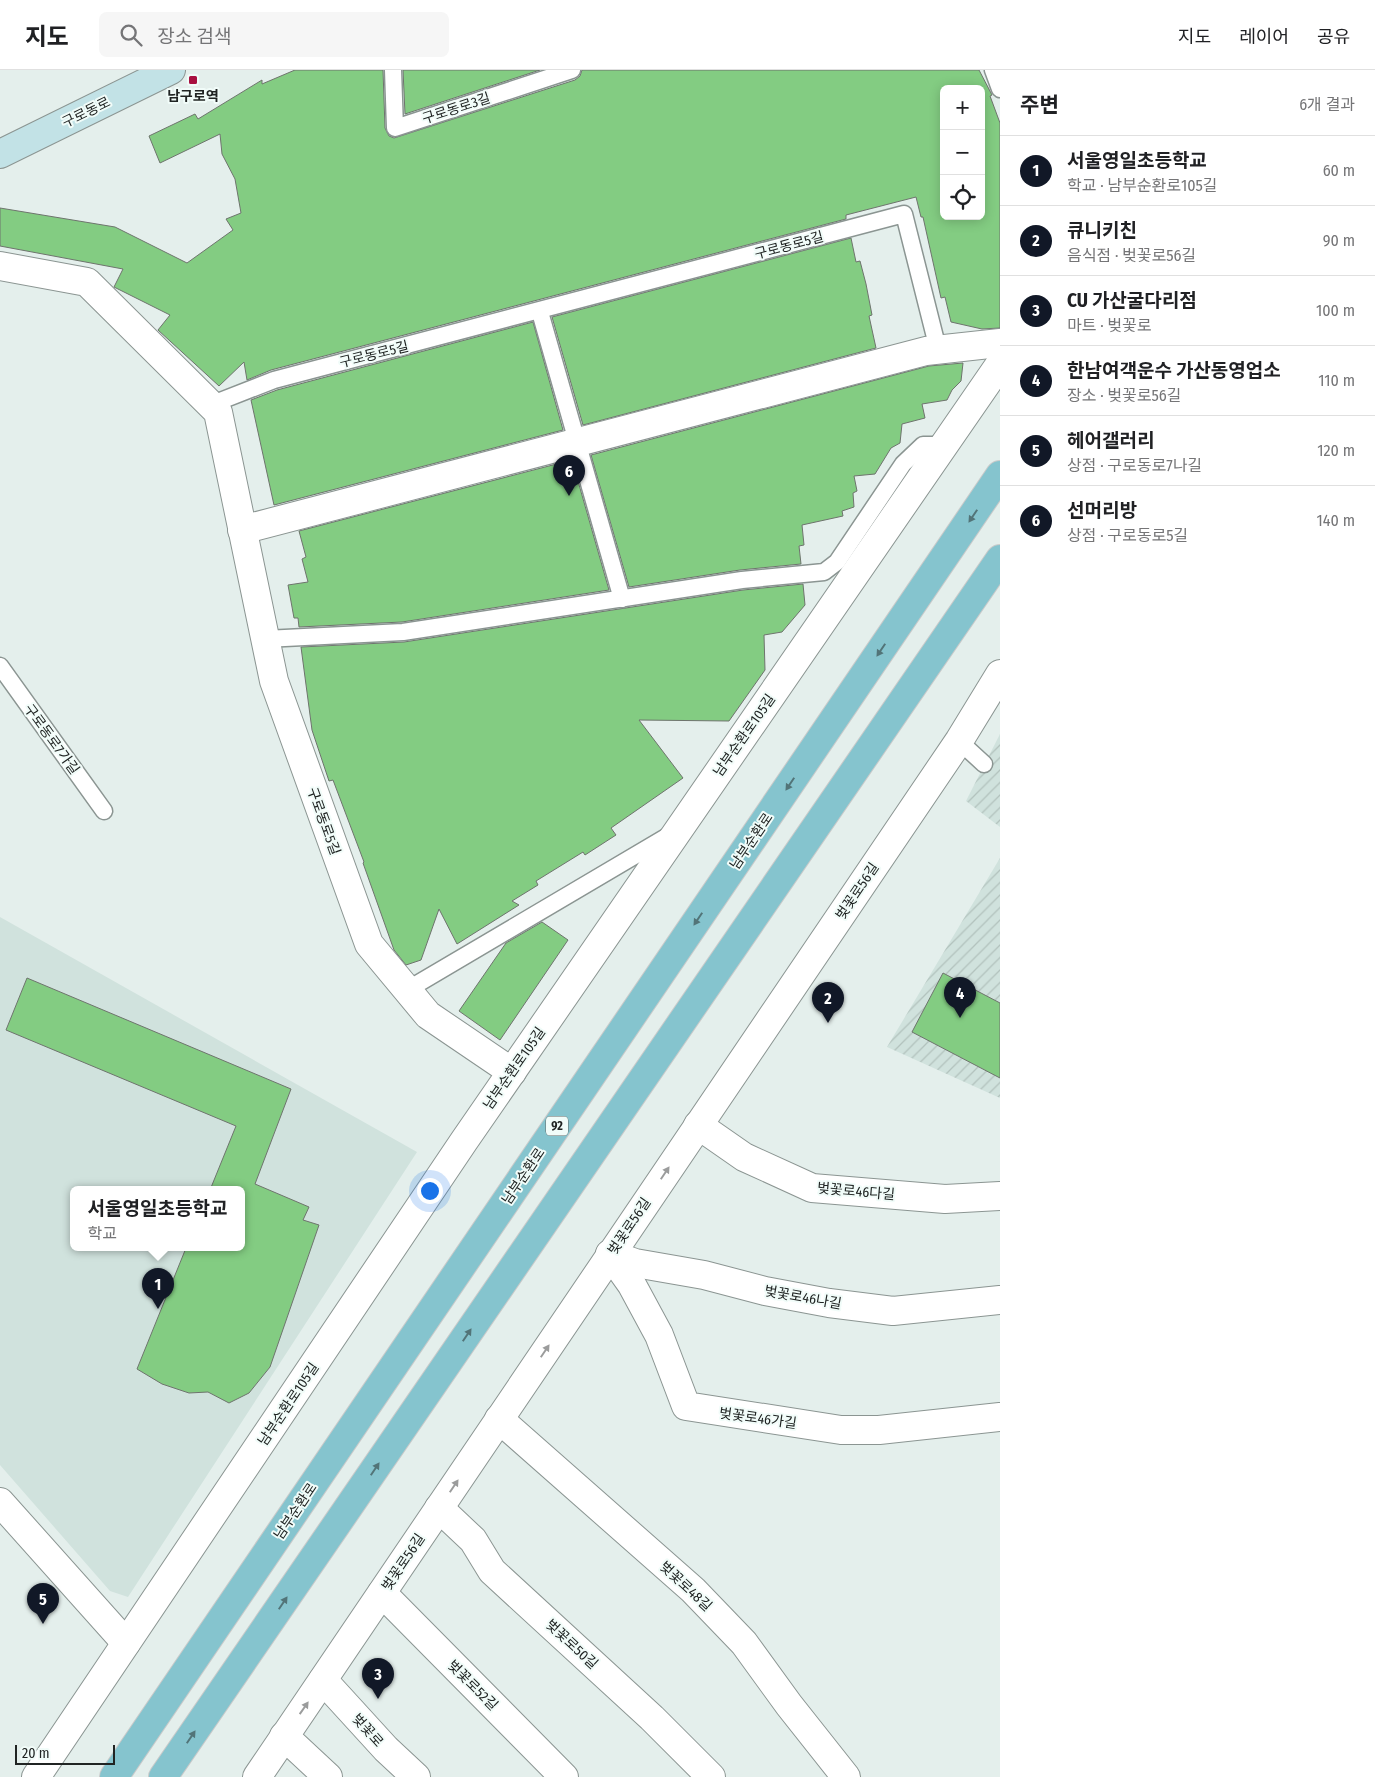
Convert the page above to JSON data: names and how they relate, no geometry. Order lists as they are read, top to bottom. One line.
{"streets":{"main road":["구로동로","남부순환로","92"],"street":["구로동로5길","남부순환로105길","벚꽃로56길","벚꽃로46다길","벚꽃로46나길","벚꽃로46가길","벚꽃로48길","벚꽃로50길","벚꽃로52길","벚꽃로"],"lane":["구로동로3길","구로동로7가길"]},"crossings":[["구로동로5길","남부순환로105길"],["벚꽃로56길","벚꽃로46다길"],["벚꽃로56길","벚꽃로46나길"],["벚꽃로56길","벚꽃로46가길"],["벚꽃로56길","벚꽃로48길"],["벚꽃로56길","벚꽃로50길"],["벚꽃로56길","벚꽃로52길"],["벚꽃로56길","벚꽃로"],["벚꽃로46나길","벚꽃로46가길"]],"one_way":["벚꽃로56길"],"places":{"transit":["남구로역"]},"scale_bar":"20 m","page":{"header":"지도","search":"장소 검색","nav":["지도","레이어","공유"],"heading":["주변","6개 결과"],"map_buttons":["+","−"],"list":[{"mark":"1","name":"서울영일초등학교","note":"학교 · 남부순환로105길","value":"60 m"},{"mark":"2","name":"큐니키친","note":"음식점 · 벚꽃로56길","value":"90 m"},{"mark":"3","name":"CU 가산굴다리점","note":"마트 · 벚꽃로","value":"100 m"},{"mark":"4","name":"한남여객운수 가산동영업소","note":"장소 · 벚꽃로56길","value":"110 m"},{"mark":"5","name":"헤어갤러리","note":"상점 · 구로동로7나길","value":"120 m"},{"mark":"6","name":"선머리방","note":"상점 · 구로동로5길","value":"140 m"}],"pins":["6","4","2","1","5","3"],"popup":["서울영일초등학교","학교"],"scale":"20 m"}}
